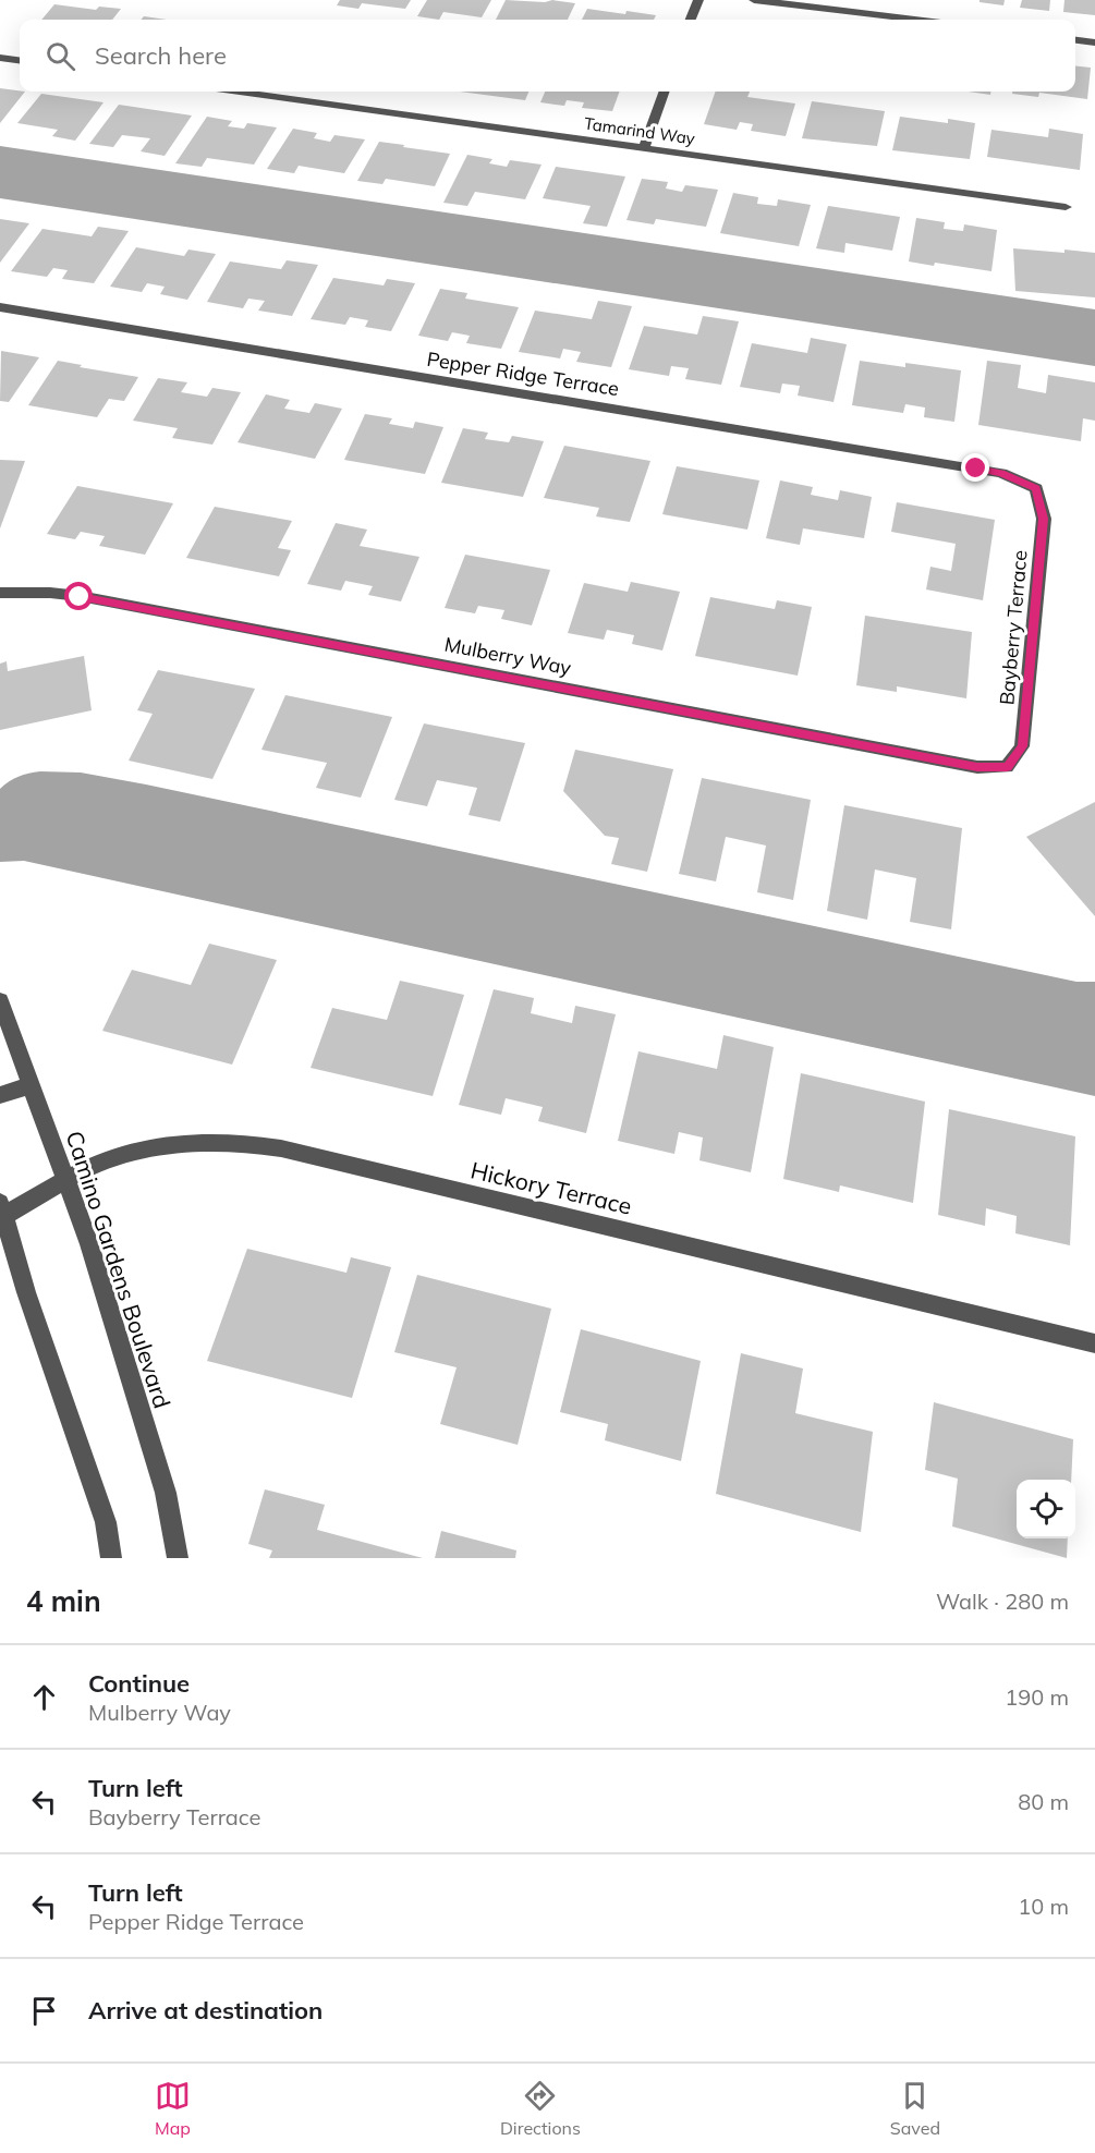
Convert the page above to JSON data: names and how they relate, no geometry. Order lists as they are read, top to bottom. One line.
{"streets":{"street":["Tamarind Way","Pepper Ridge Terrace","Bayberry Terrace","Mulberry Way","Hickory Terrace","Camino Gardens Boulevard"]},"crossings":[["Pepper Ridge Terrace","Bayberry Terrace"],["Bayberry Terrace","Mulberry Way"],["Hickory Terrace","Camino Gardens Boulevard"]],"page":{"search":"Search here","heading":["4 min","Walk · 280 m"],"list":[["Continue","Mulberry Way","190 m"],["Turn left","Bayberry Terrace","80 m"],["Turn left","Pepper Ridge Terrace","10 m"],"Arrive at destination"],"nav":["Map","Directions","Saved"]}}
